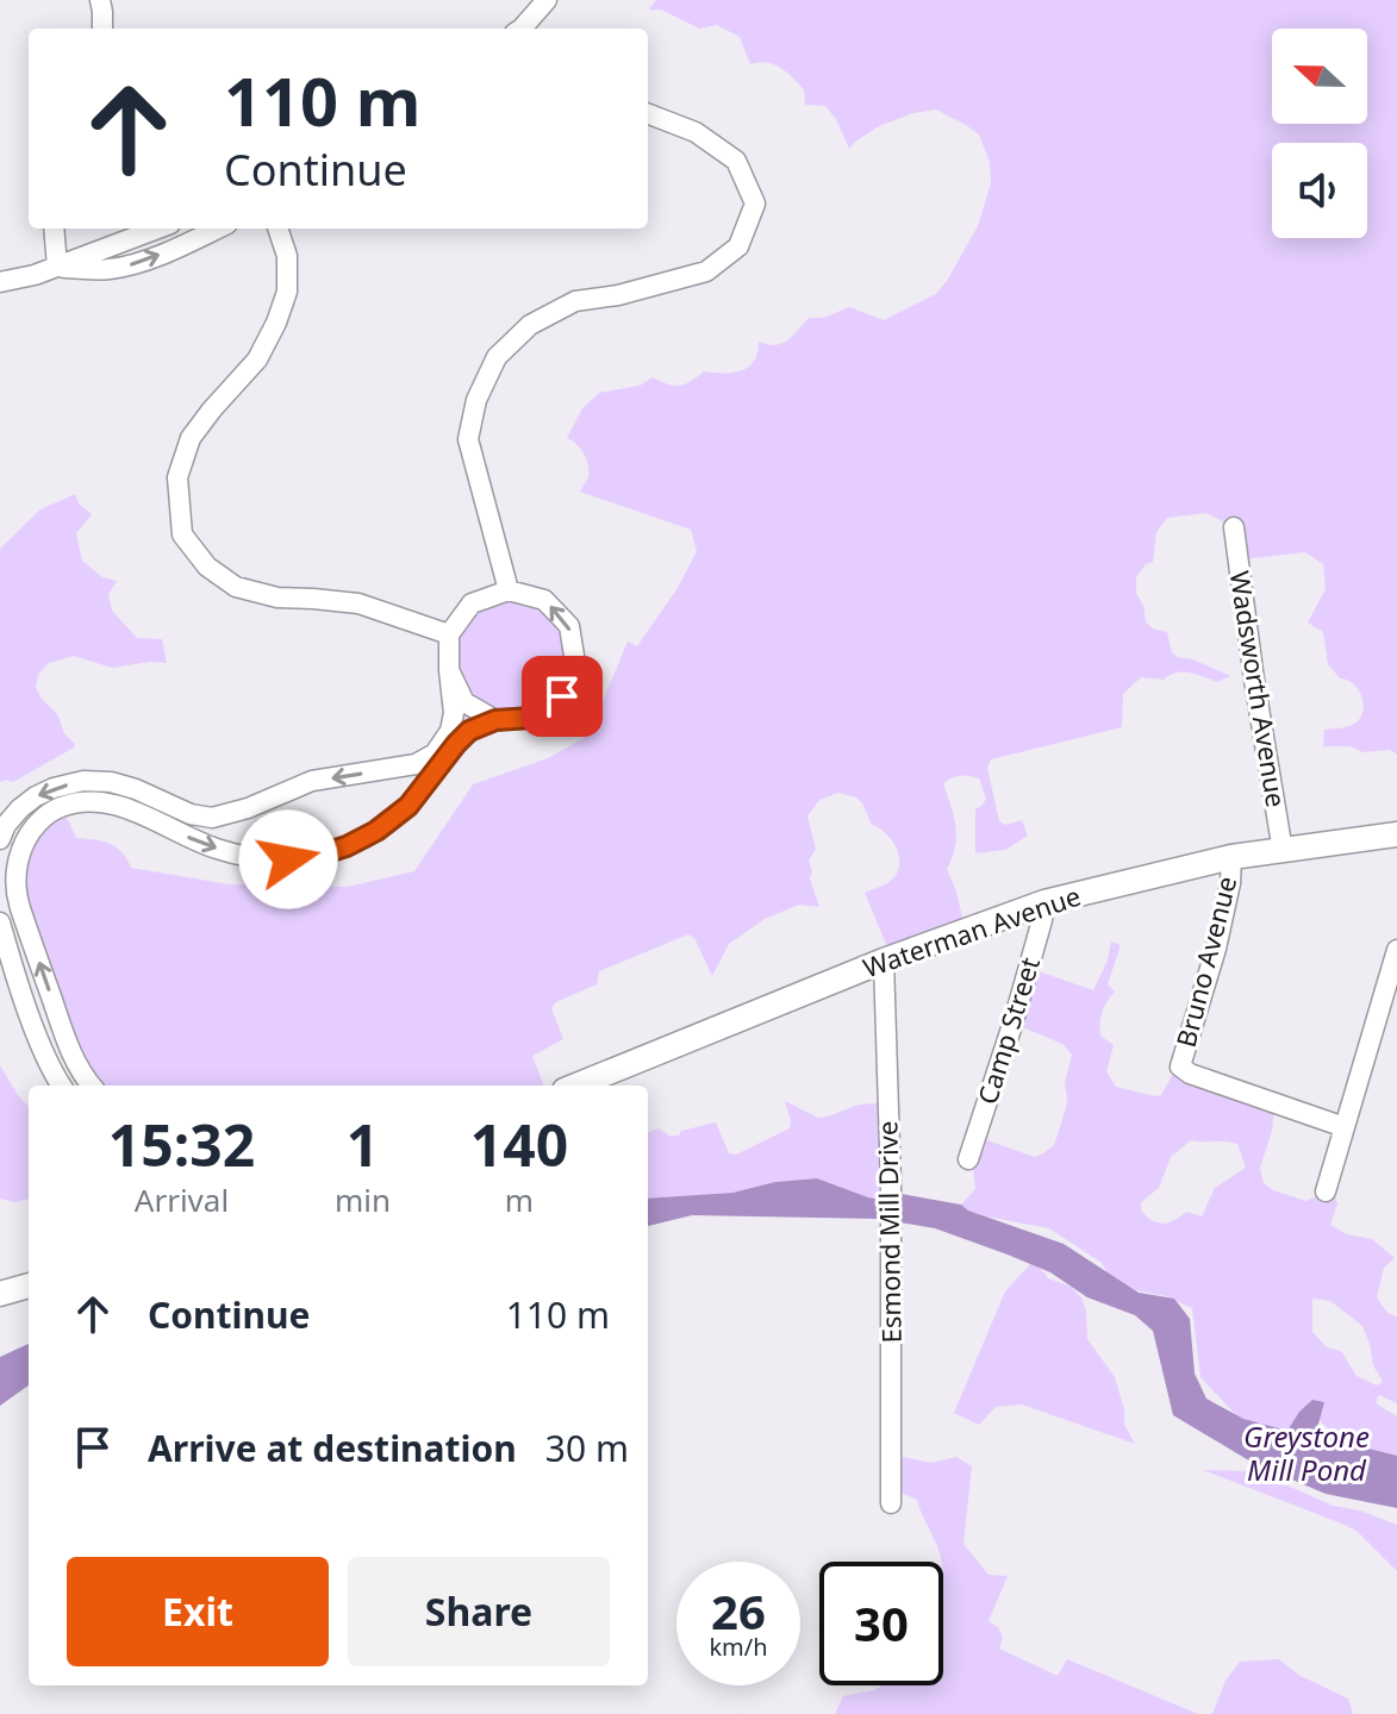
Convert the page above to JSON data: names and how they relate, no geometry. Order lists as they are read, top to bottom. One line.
{"streets":{"main road":["Waterman Avenue"],"street":["Wadsworth Avenue","Bruno Avenue","Camp Street","Esmond Mill Drive"]},"crossings":[["Wadsworth Avenue","Waterman Avenue"],["Waterman Avenue","Bruno Avenue"],["Waterman Avenue","Camp Street"],["Waterman Avenue","Esmond Mill Drive"]],"water":["Greystone Mill Pond"],"north":"left","page":{"turn":["110 m","Continue"],"eta":["15:32","Arrival","1","min","140","m"],"list":[{"name":"Continue","value":"110 m"},{"name":"Arrive at destination","value":"30 m"}],"buttons":["Exit","Share"],"speed":"26 km/h","limit":"30"}}
